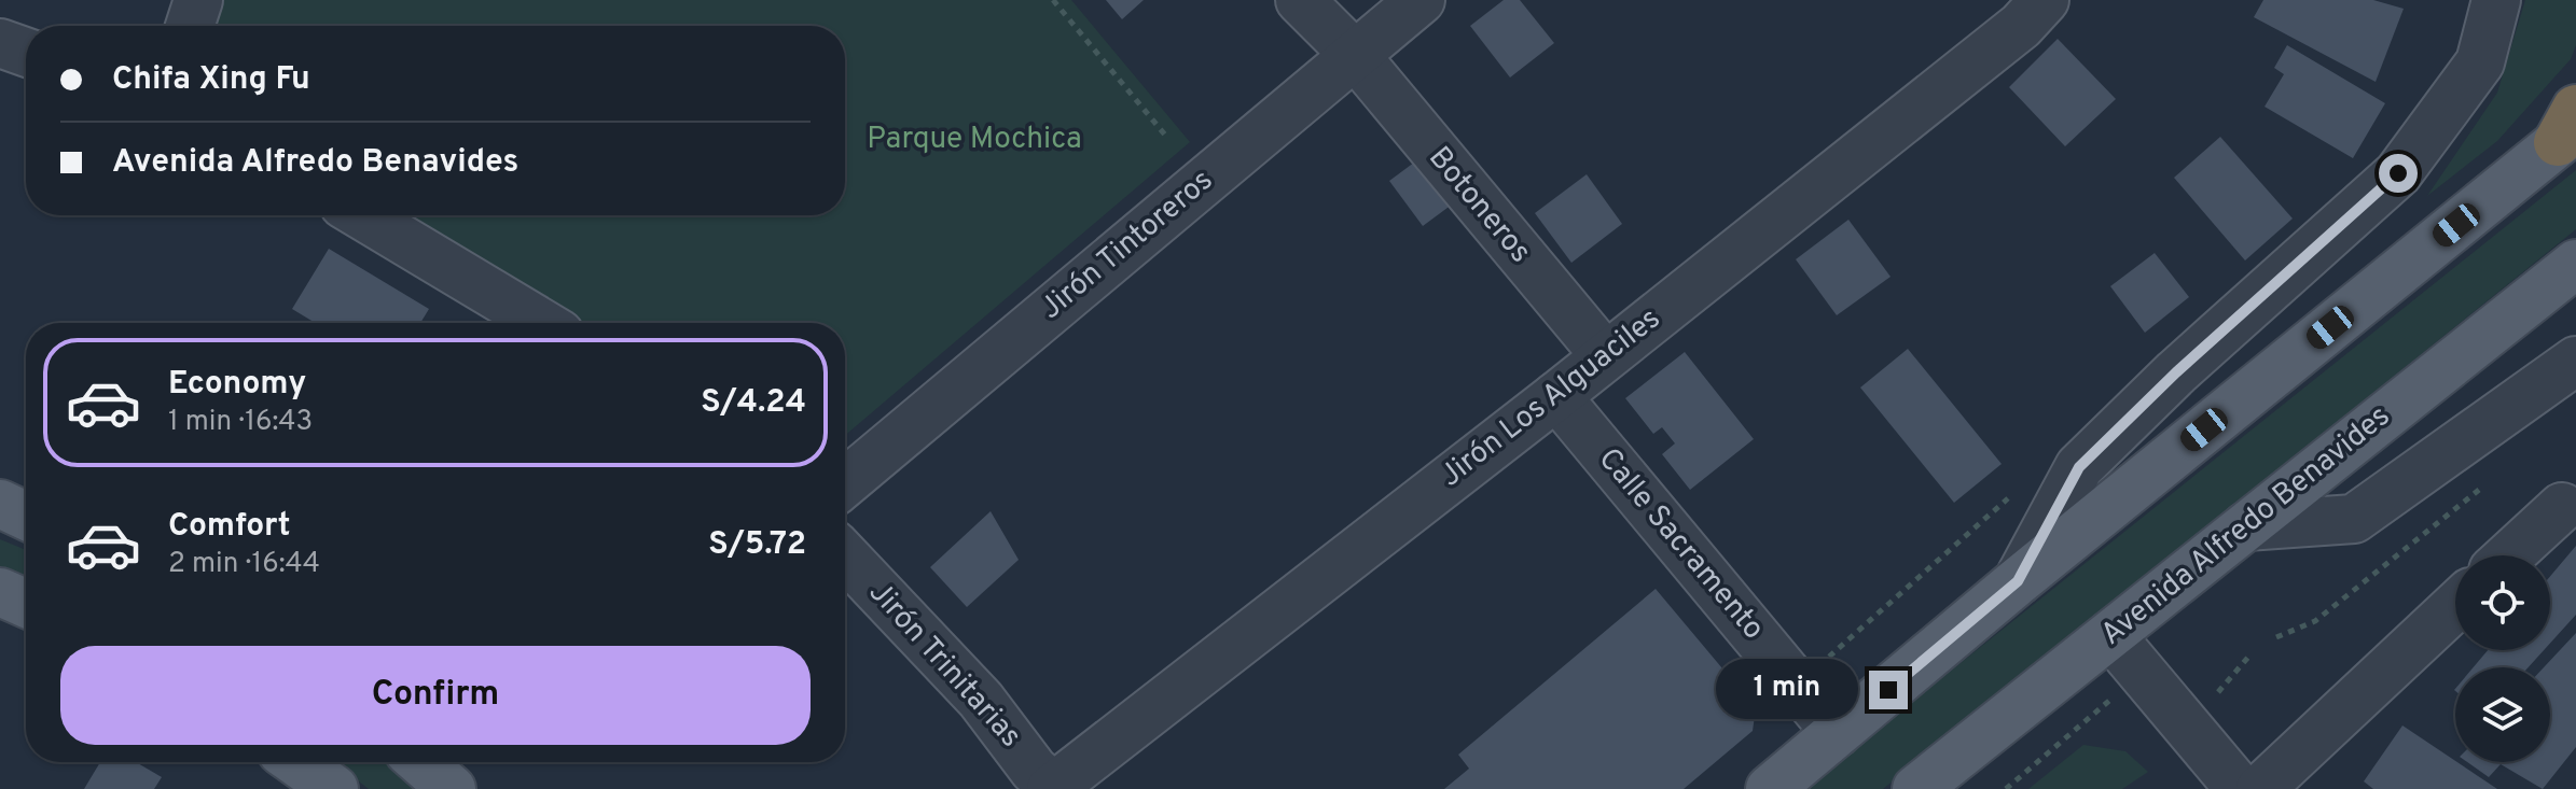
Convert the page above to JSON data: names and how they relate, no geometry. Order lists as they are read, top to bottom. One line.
{"streets":{"main road":["Avenida Alfredo Benavides"],"street":["Botoneros","Jirón Tintoreros","Jirón Los Alguaciles","Calle Sacramento","Jirón Trinitarias"]},"crossings":[["Botoneros","Jirón Tintoreros"],["Botoneros","Jirón Los Alguaciles"],["Jirón Los Alguaciles","Calle Sacramento"],["Jirón Los Alguaciles","Jirón Trinitarias"]],"parks":["Parque Mochica"],"page":{"banner":["Chifa Xing Fu","Avenida Alfredo Benavides"],"list":[{"name":"Economy","note":"1 min · 16:43","value":"S/4.24"},{"name":"Comfort","note":"2 min · 16:44","value":"S/5.72"}],"buttons":"Confirm","bubble":"1 min"}}
